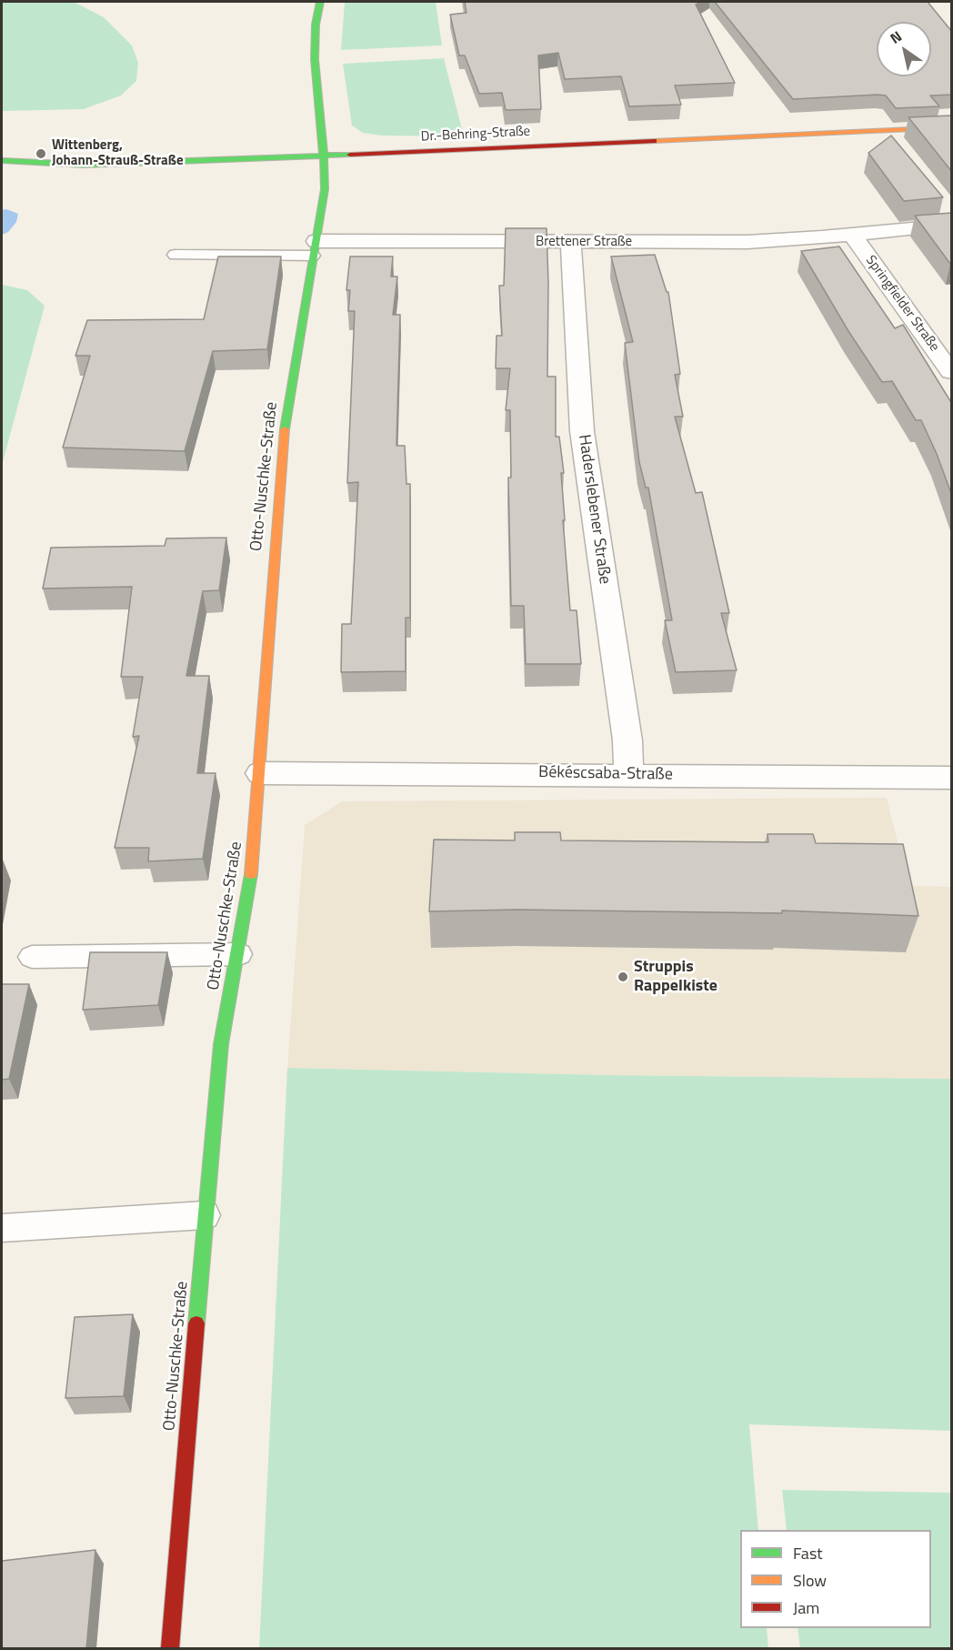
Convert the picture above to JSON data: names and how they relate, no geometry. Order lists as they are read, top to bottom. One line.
{"streets":{"street":["Dr.-Behring-Straße","Brettener Straße","Springfielder Straße","Otto-Nuschke-Straße","Haderslebener Straße","Békéscsaba-Straße"]},"crossings":[["Dr.-Behring-Straße","Otto-Nuschke-Straße"],["Brettener Straße","Springfielder Straße"],["Brettener Straße","Otto-Nuschke-Straße"],["Brettener Straße","Haderslebener Straße"],["Otto-Nuschke-Straße","Békéscsaba-Straße"],["Haderslebener Straße","Békéscsaba-Straße"]],"places":["Wittenberg, Johann-Strauß-Straße","Struppis Rappelkiste"],"legend":["Fast","Slow","Jam"],"north":"top left"}
